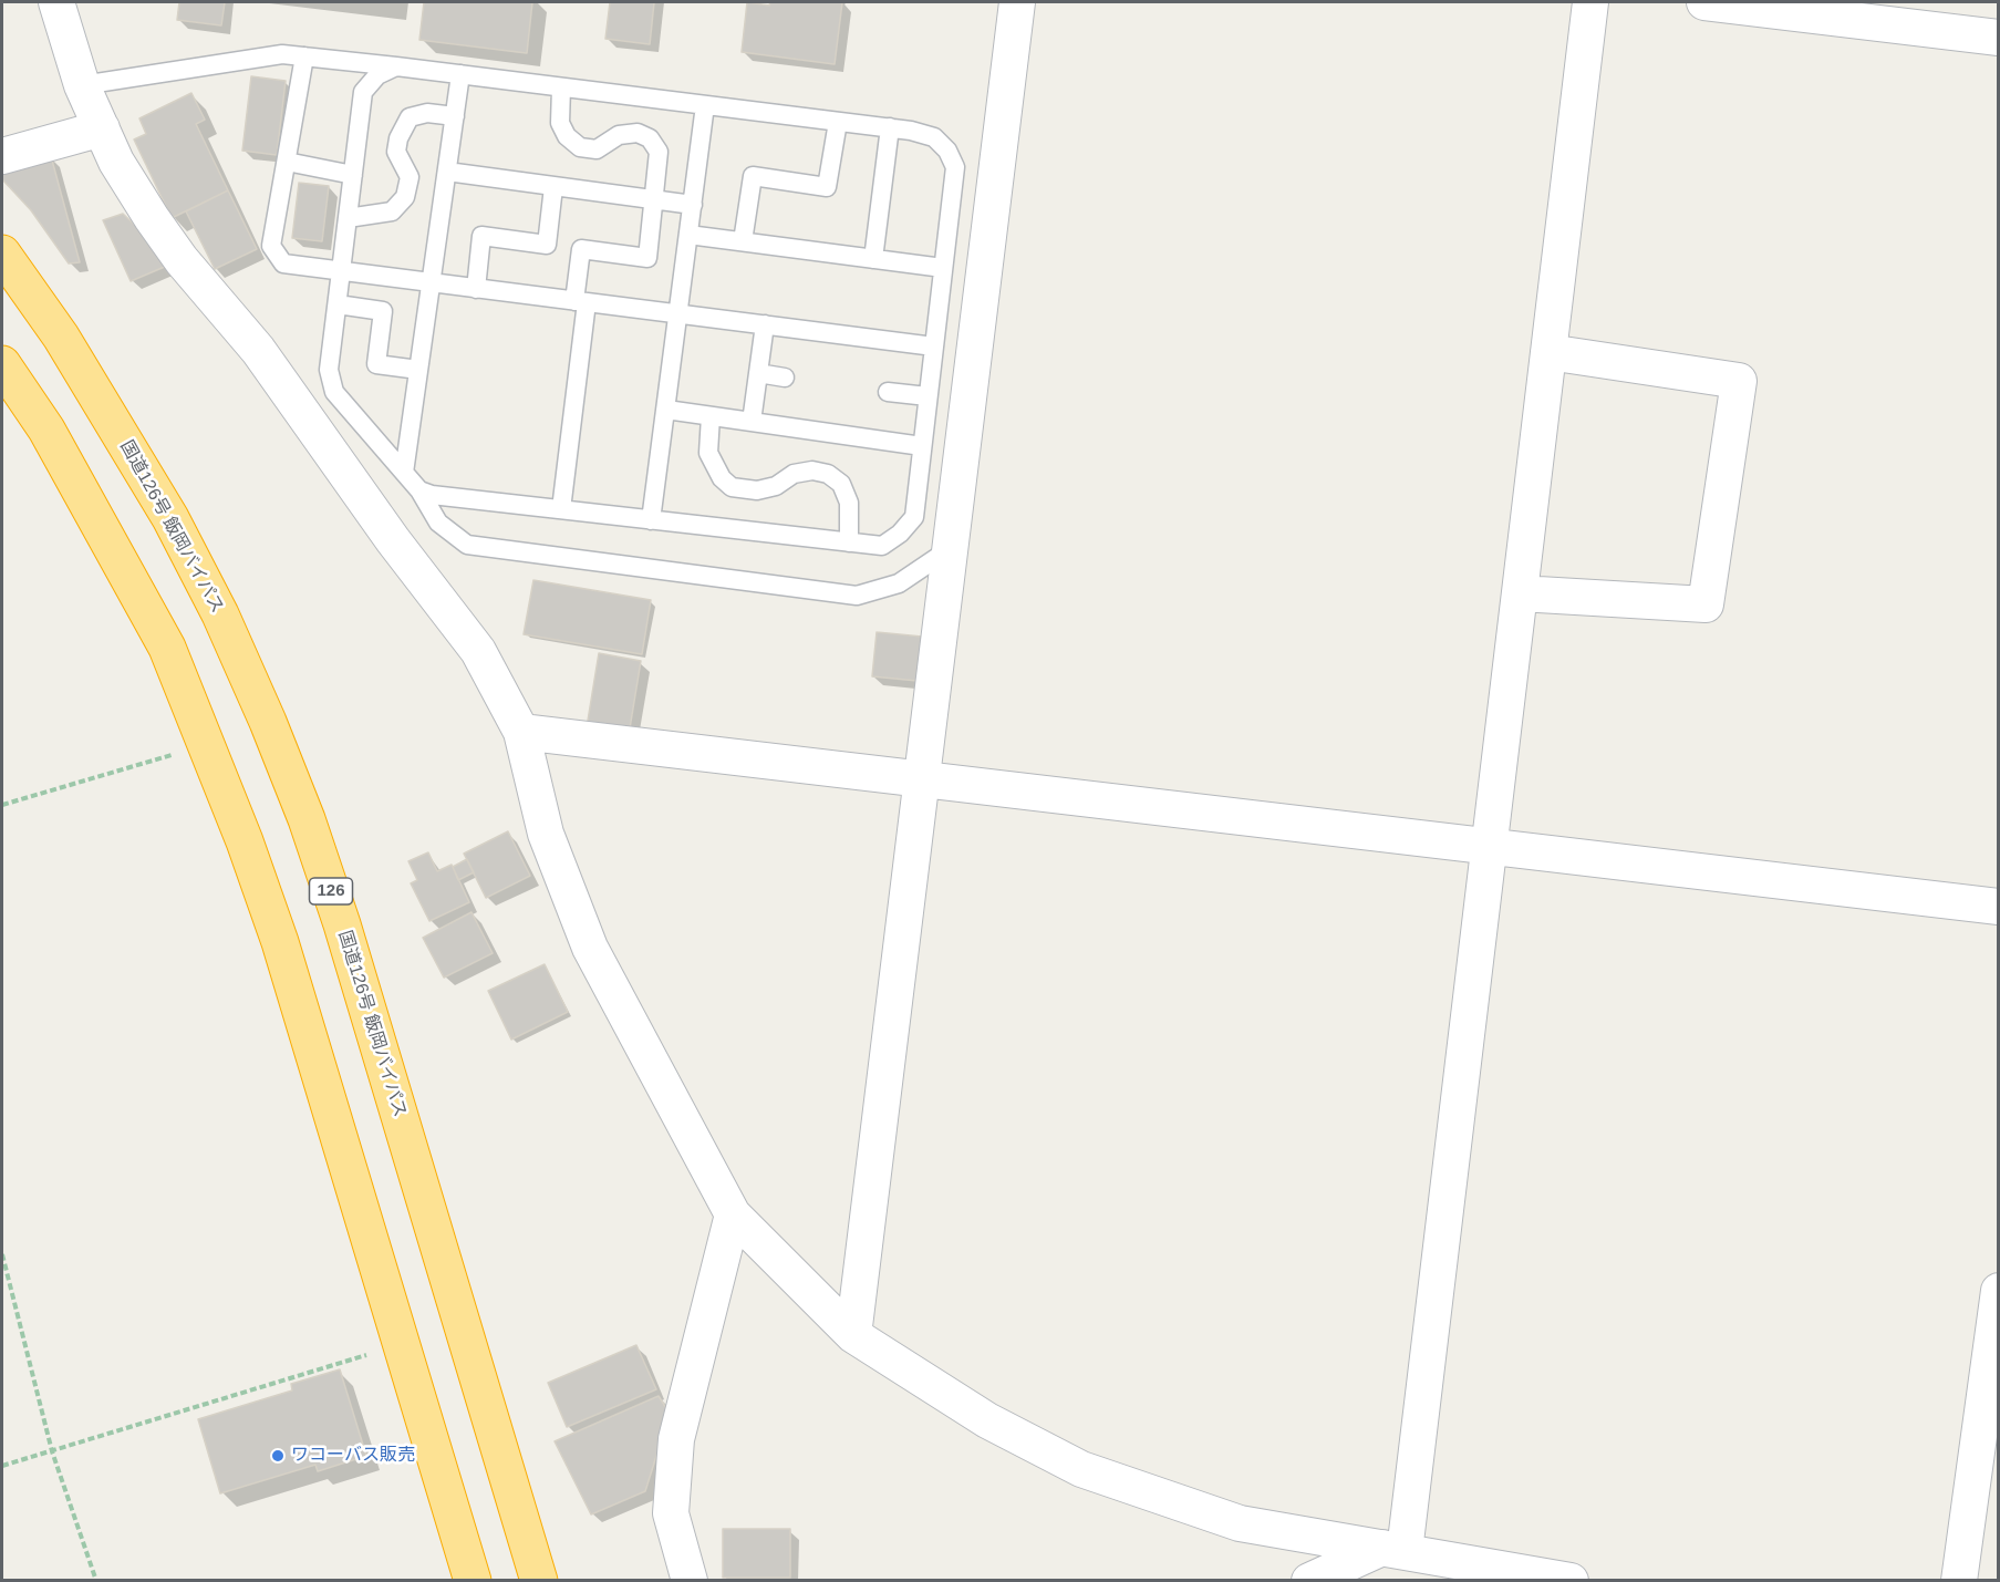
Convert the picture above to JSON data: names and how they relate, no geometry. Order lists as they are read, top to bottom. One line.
{"streets":{"highway":["国道126号 飯岡バイパス","126"]},"places":["ワコーバス販売"]}
